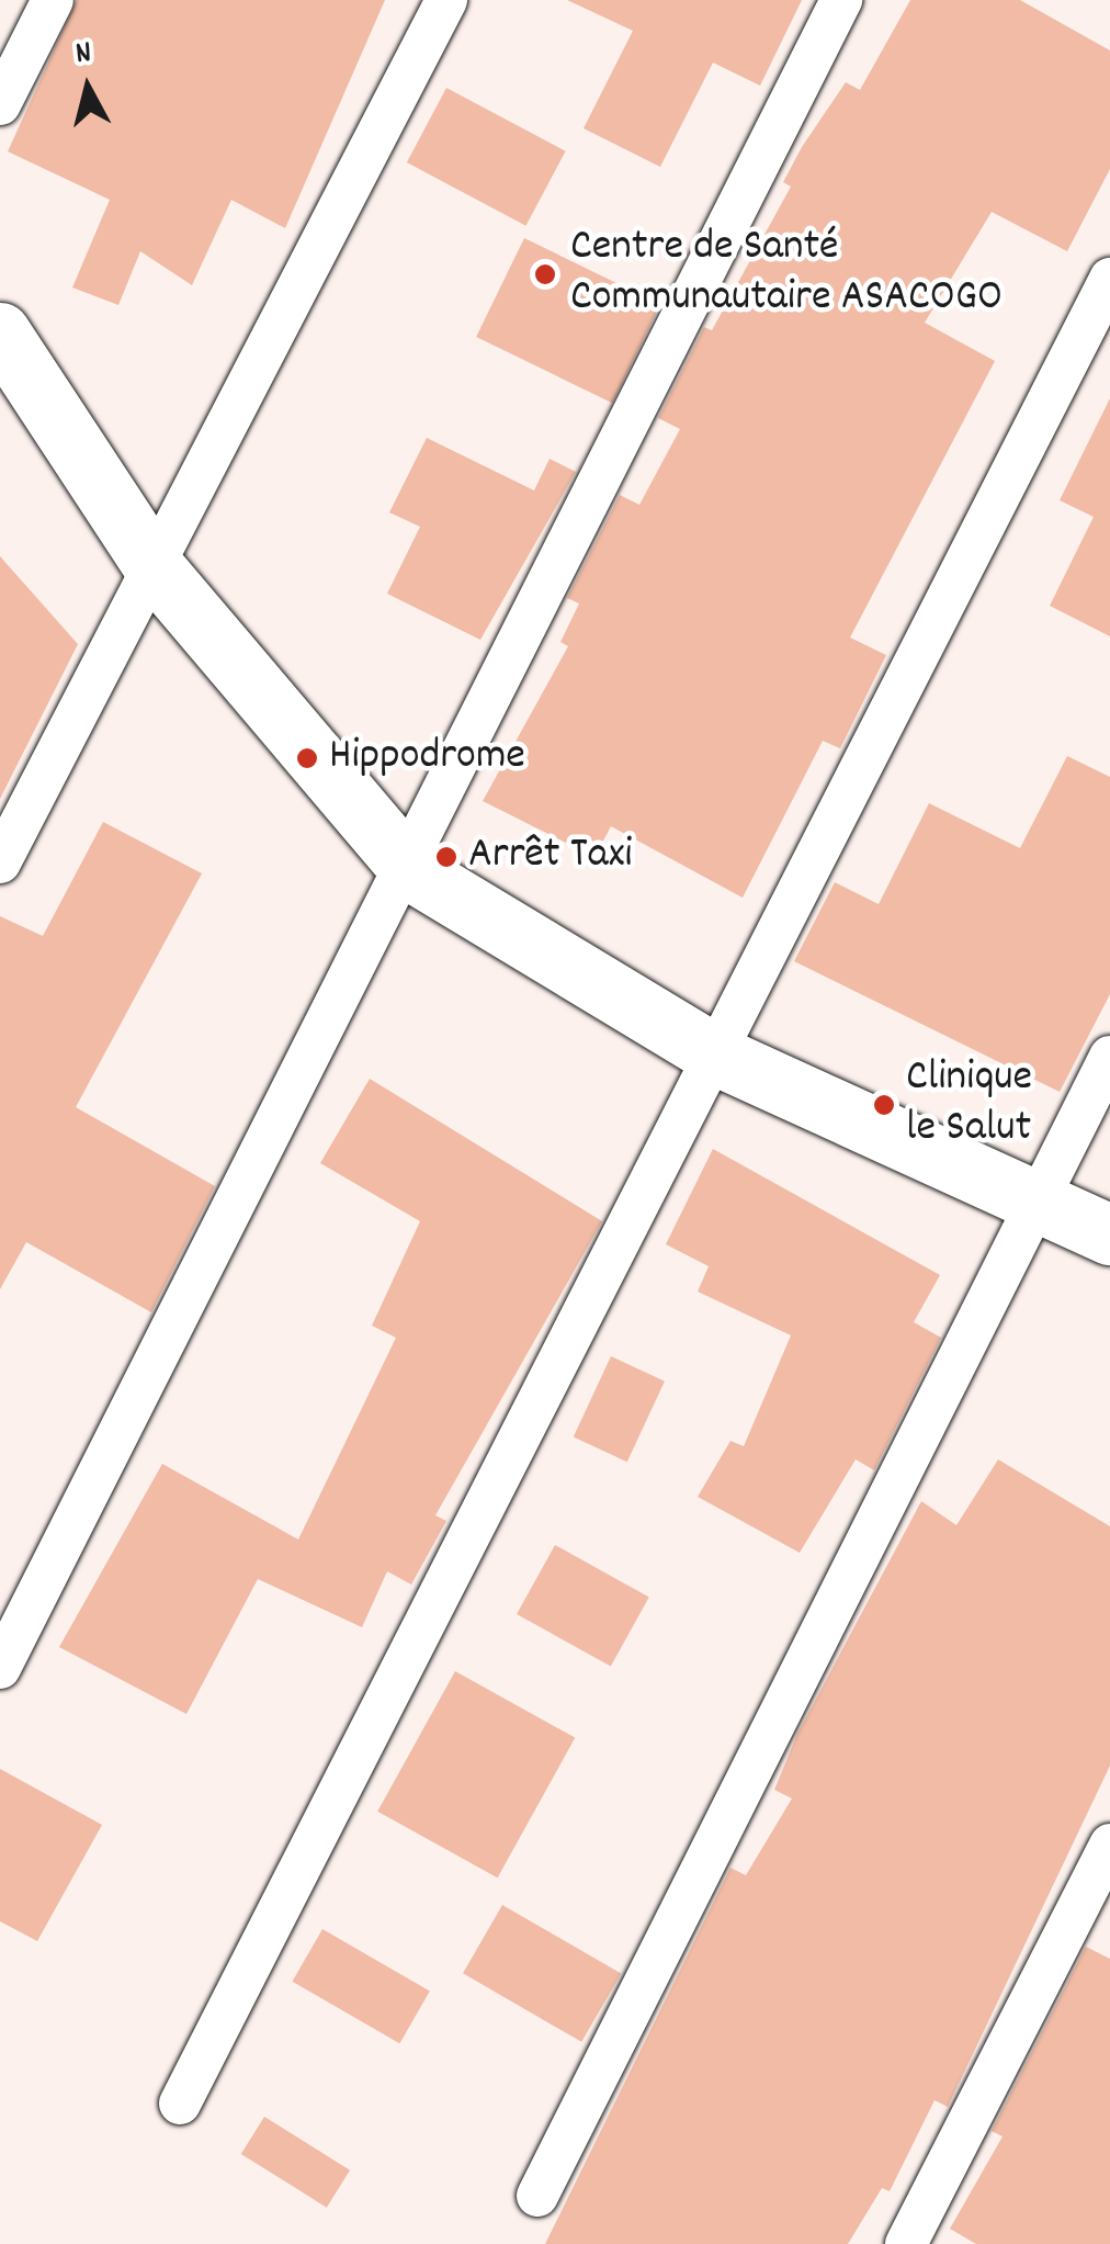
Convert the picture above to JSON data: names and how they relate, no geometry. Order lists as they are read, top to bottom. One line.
{"places":["Centre de Santé Communautaire ASACOGO","Hippodrome","Arrêt Taxi","Clinique le Salut"],"north":"top"}
